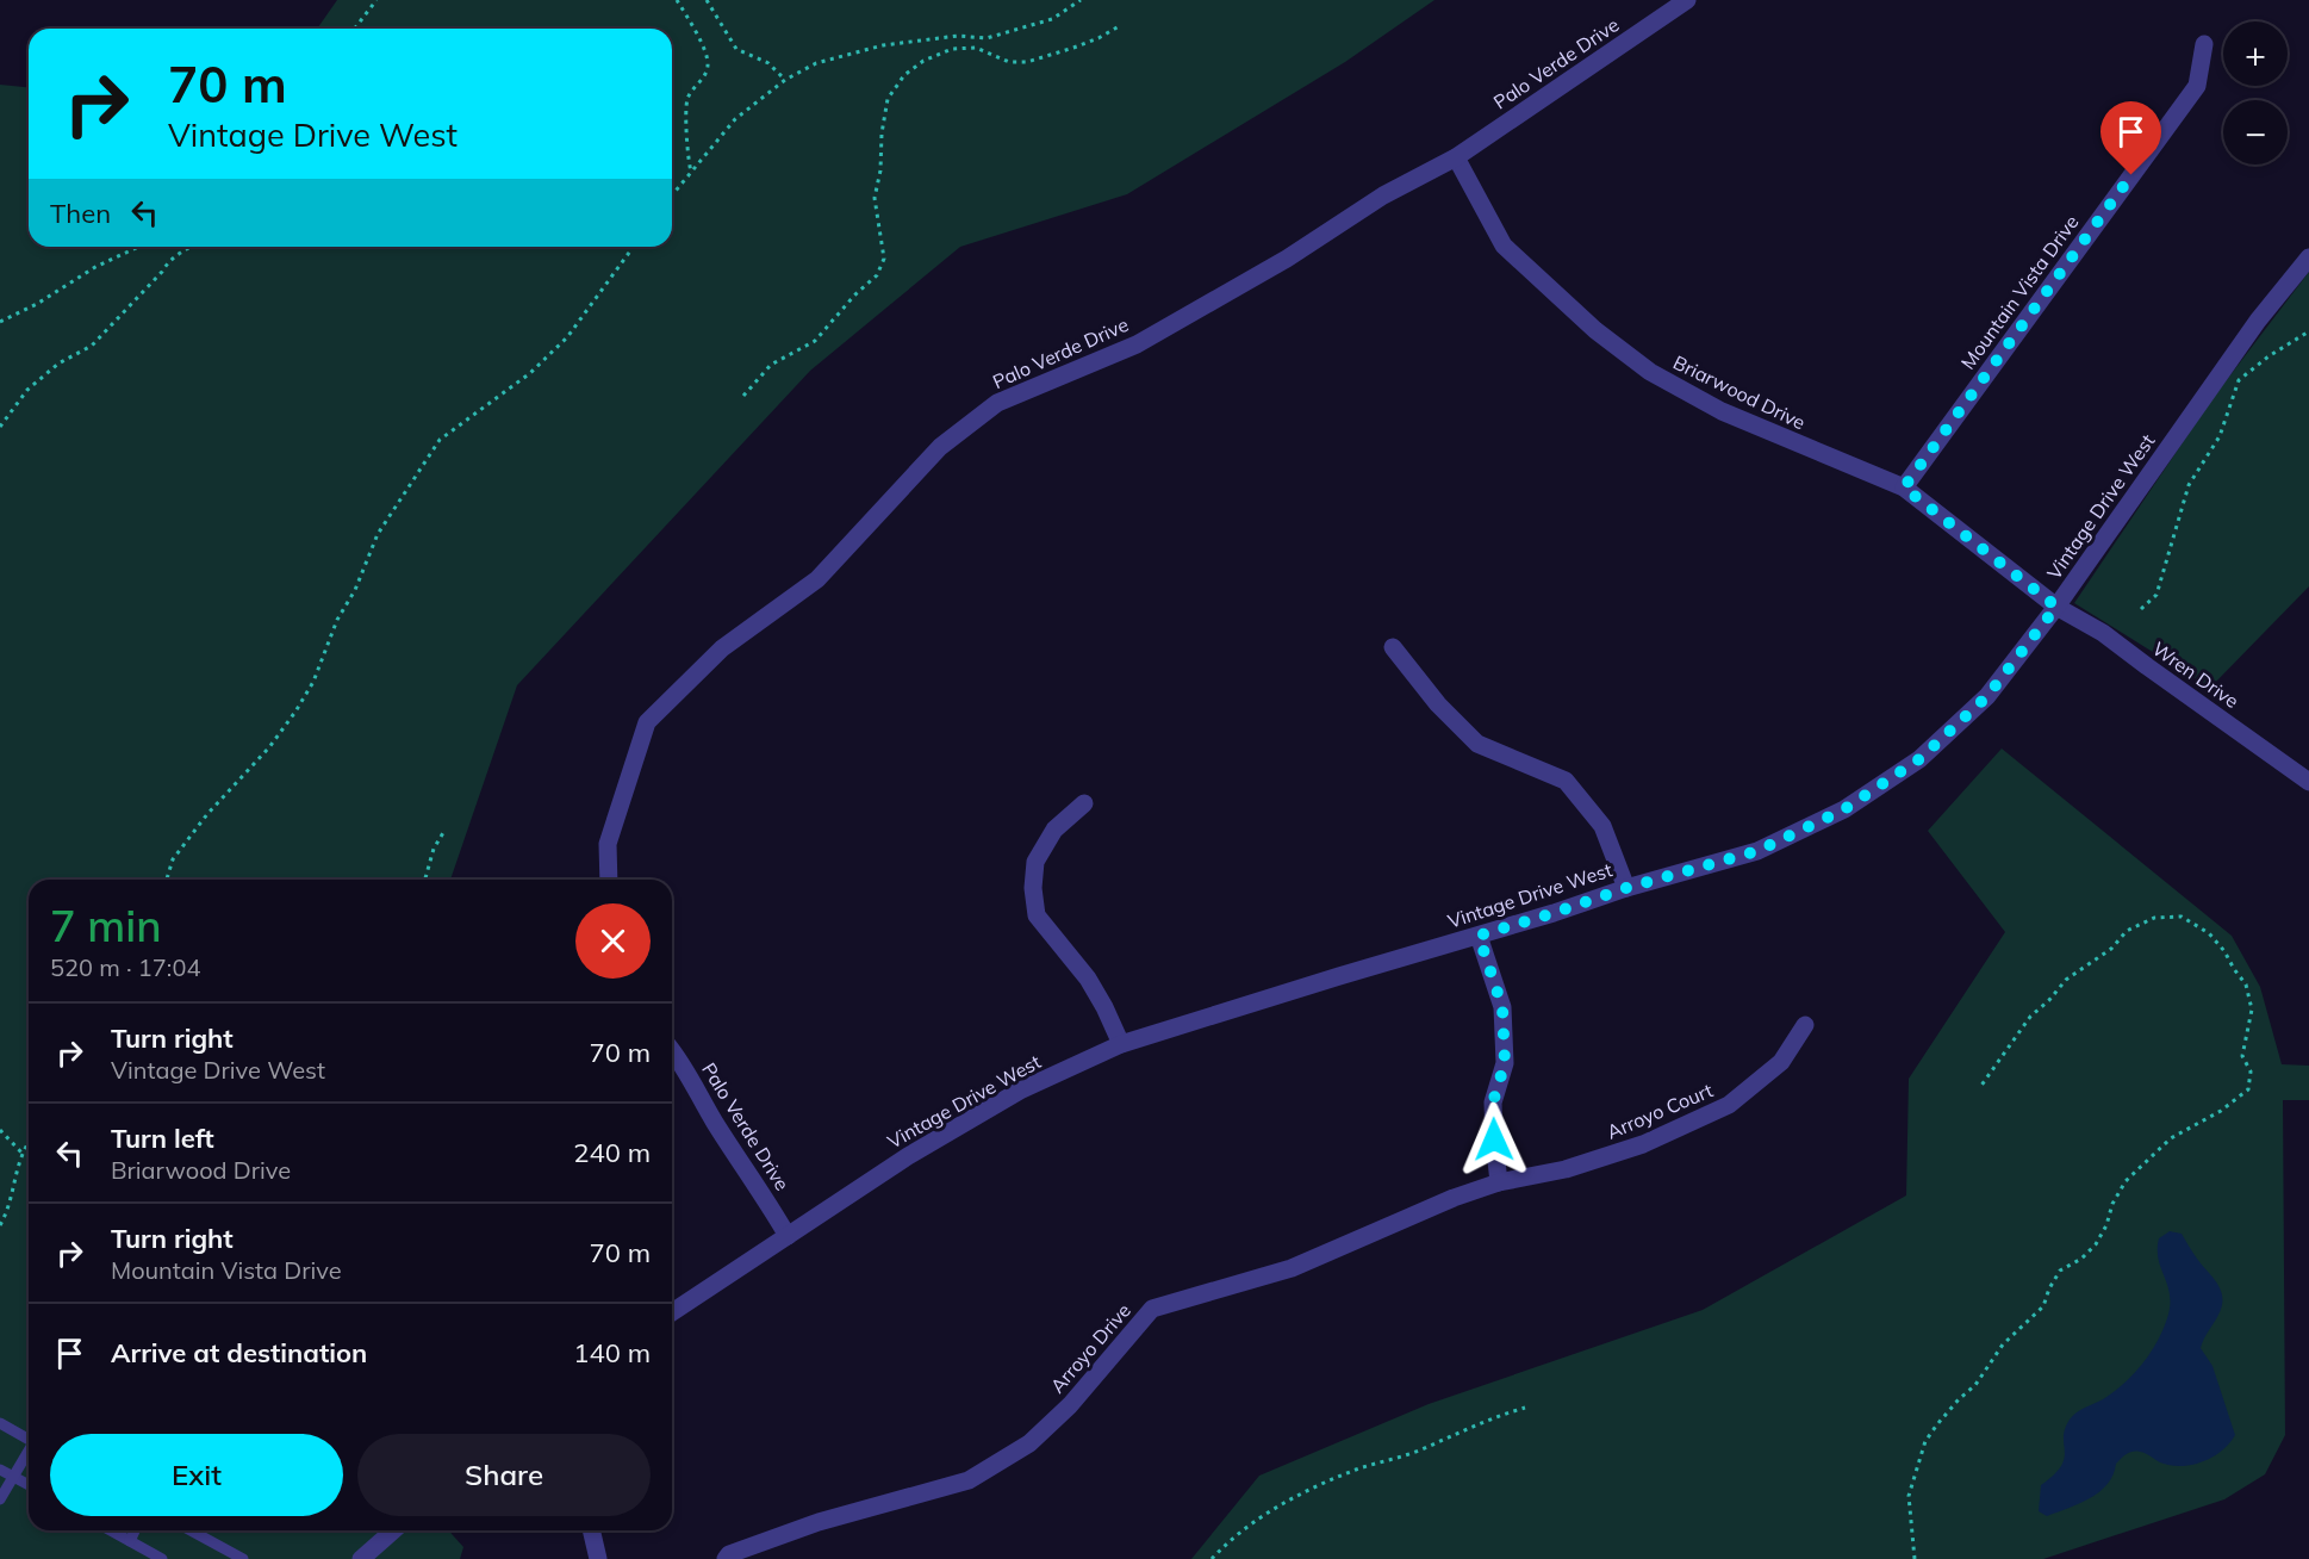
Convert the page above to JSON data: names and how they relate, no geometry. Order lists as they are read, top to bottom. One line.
{"streets":{"street":["Palo Verde Drive","Mountain Vista Drive","Briarwood Drive","Vintage Drive West","Wren Drive","Arroyo Court","Arroyo Drive"]},"crossings":[["Palo Verde Drive","Briarwood Drive"],["Palo Verde Drive","Vintage Drive West"],["Mountain Vista Drive","Briarwood Drive"],["Briarwood Drive","Vintage Drive West"],["Briarwood Drive","Wren Drive"],["Vintage Drive West","Wren Drive"],["Arroyo Court","Arroyo Drive"]],"page":{"map_buttons":["+","−"],"turn":["70 m","Vintage Drive West"],"then":"Then","heading":["7 min","520 m · 17:04"],"list":[{"name":"Turn right","note":"Vintage Drive West","value":"70 m"},{"name":"Turn left","note":"Briarwood Drive","value":"240 m"},{"name":"Turn right","note":"Mountain Vista Drive","value":"70 m"},{"name":"Arrive at destination","value":"140 m"}],"buttons":["Exit","Share"]}}
